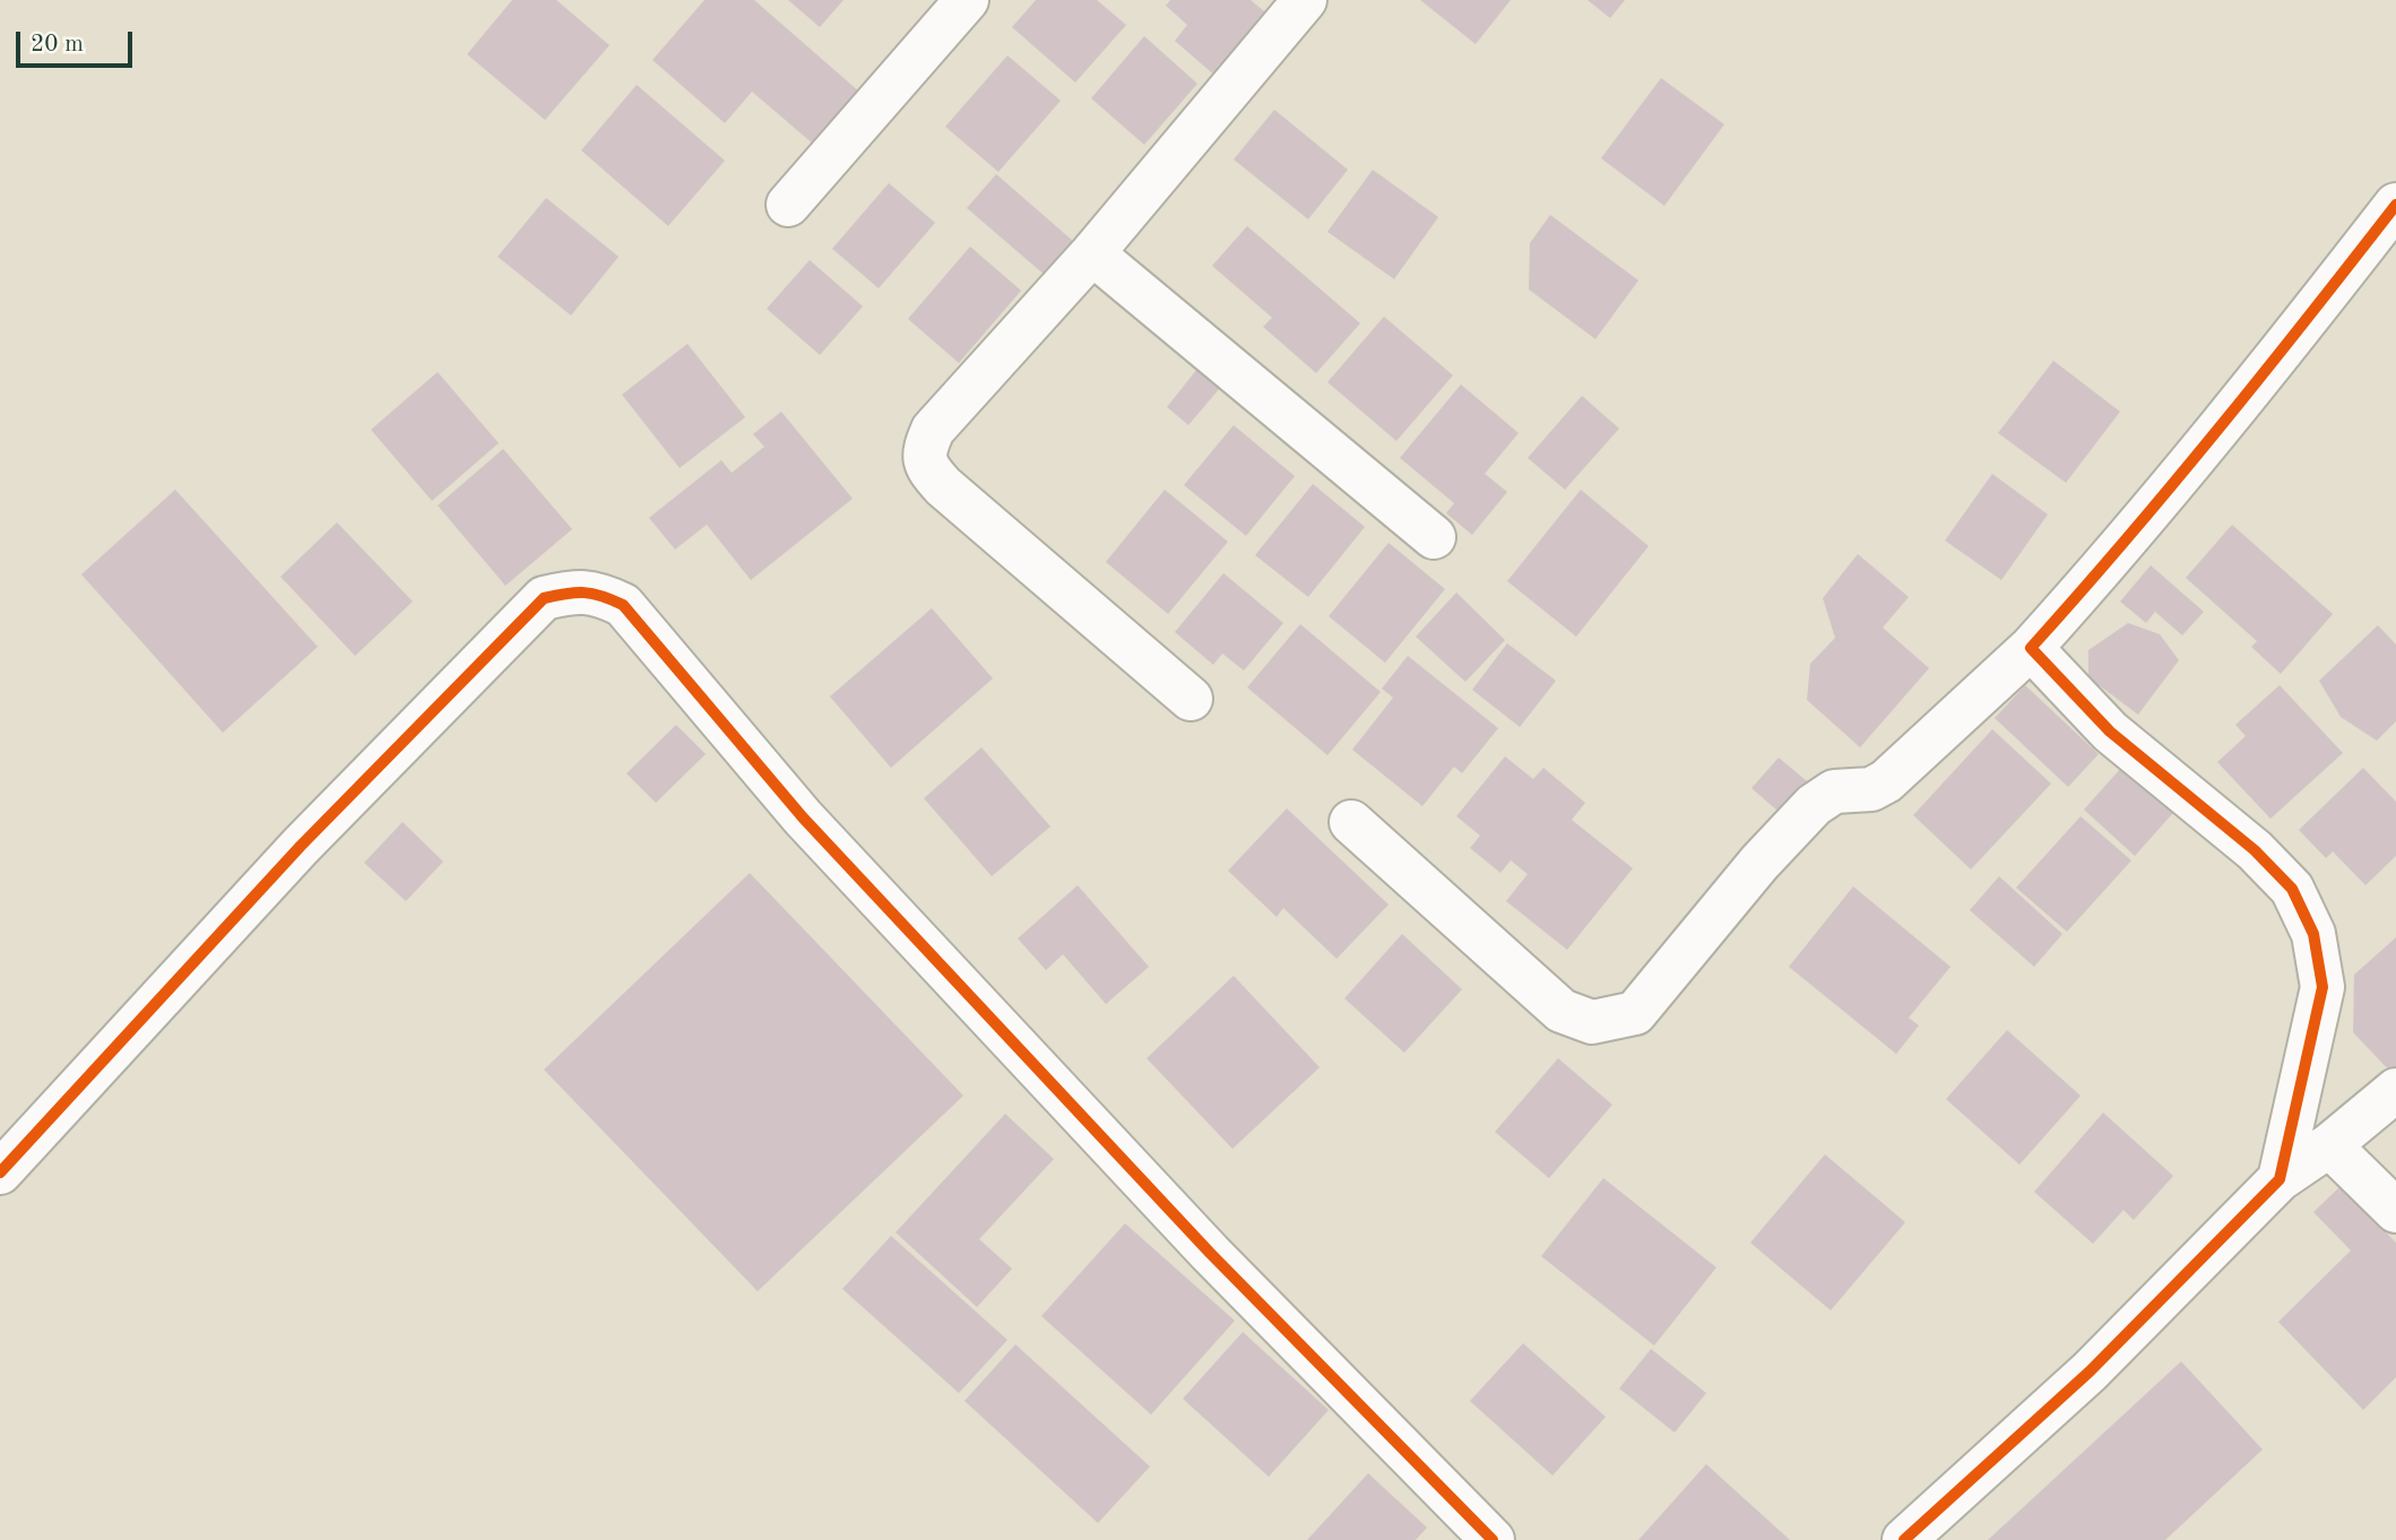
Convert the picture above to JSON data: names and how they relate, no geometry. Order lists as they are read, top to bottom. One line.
{"scale_bar":"20 m"}
